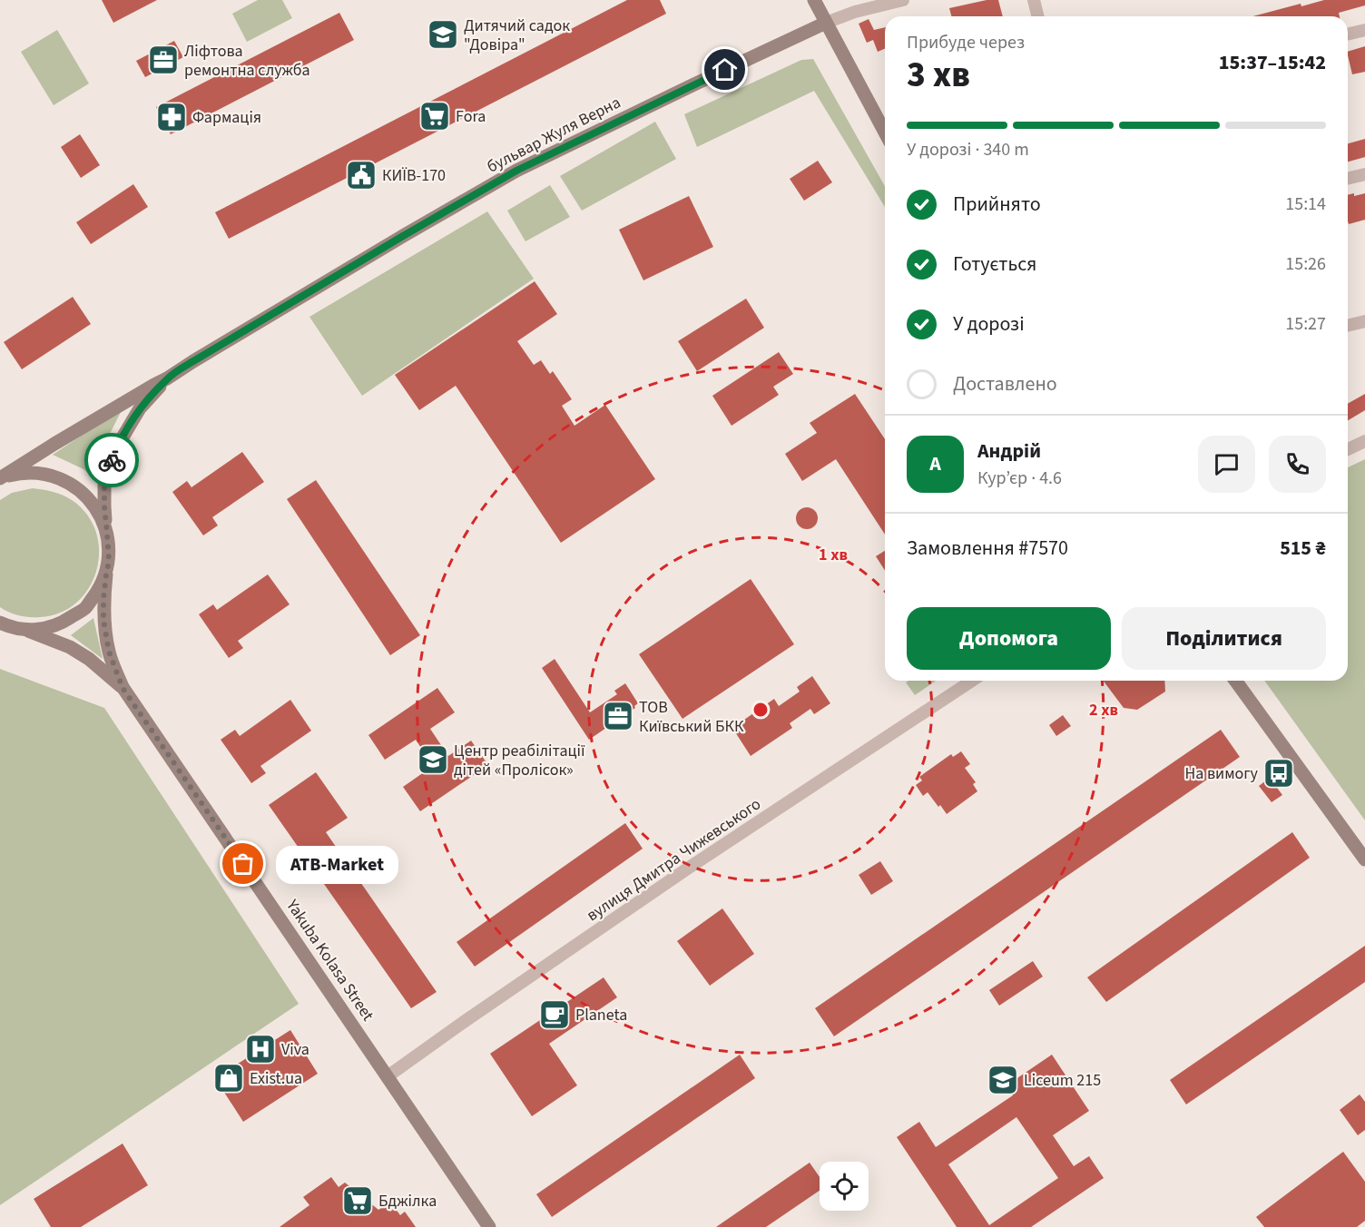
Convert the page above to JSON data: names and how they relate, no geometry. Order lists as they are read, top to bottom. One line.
{"streets":{"street":["бульвар Жуля Верна","вулиця Дмитра Чижевського","Yakuba Kolasa Street"]},"crossings":[["бульвар Жуля Верна","Yakuba Kolasa Street"],["вулиця Дмитра Чижевського","Yakuba Kolasa Street"]],"places":{"school or university":["Дитячий садок \"Довіра\"","Центр реабілітації дітей «Пролісок»","Liceum 215"],"office":["Ліфтова ремонтна служба","ТОВ Київський БКК"],"supermarket":["Fora","Бджілка"],"pharmacy":["Фармація"],"public building":["КИЇВ-170"],"bus stop":["На вимогу"],"other":["ATB-Market"],"cafe":["Planeta"],"hospital":["Viva"],"shop":["Exist.ua"]},"page":{"heading":["3 хв","Прибуде через","15:37–15:42"],"panel":["Андрій","Кур’єр · 4.6","Замовлення #7570","515 ₴"],"bar":"У дорозі · 340 m","list":[["Прийнято","15:14"],["Готується","15:26"],["У дорозі","15:27"],"Доставлено"],"round":"А","buttons":["Допомога","Поділитися"],"bubble":"ATB-Market"},"rings":["1 хв","2 хв"]}
